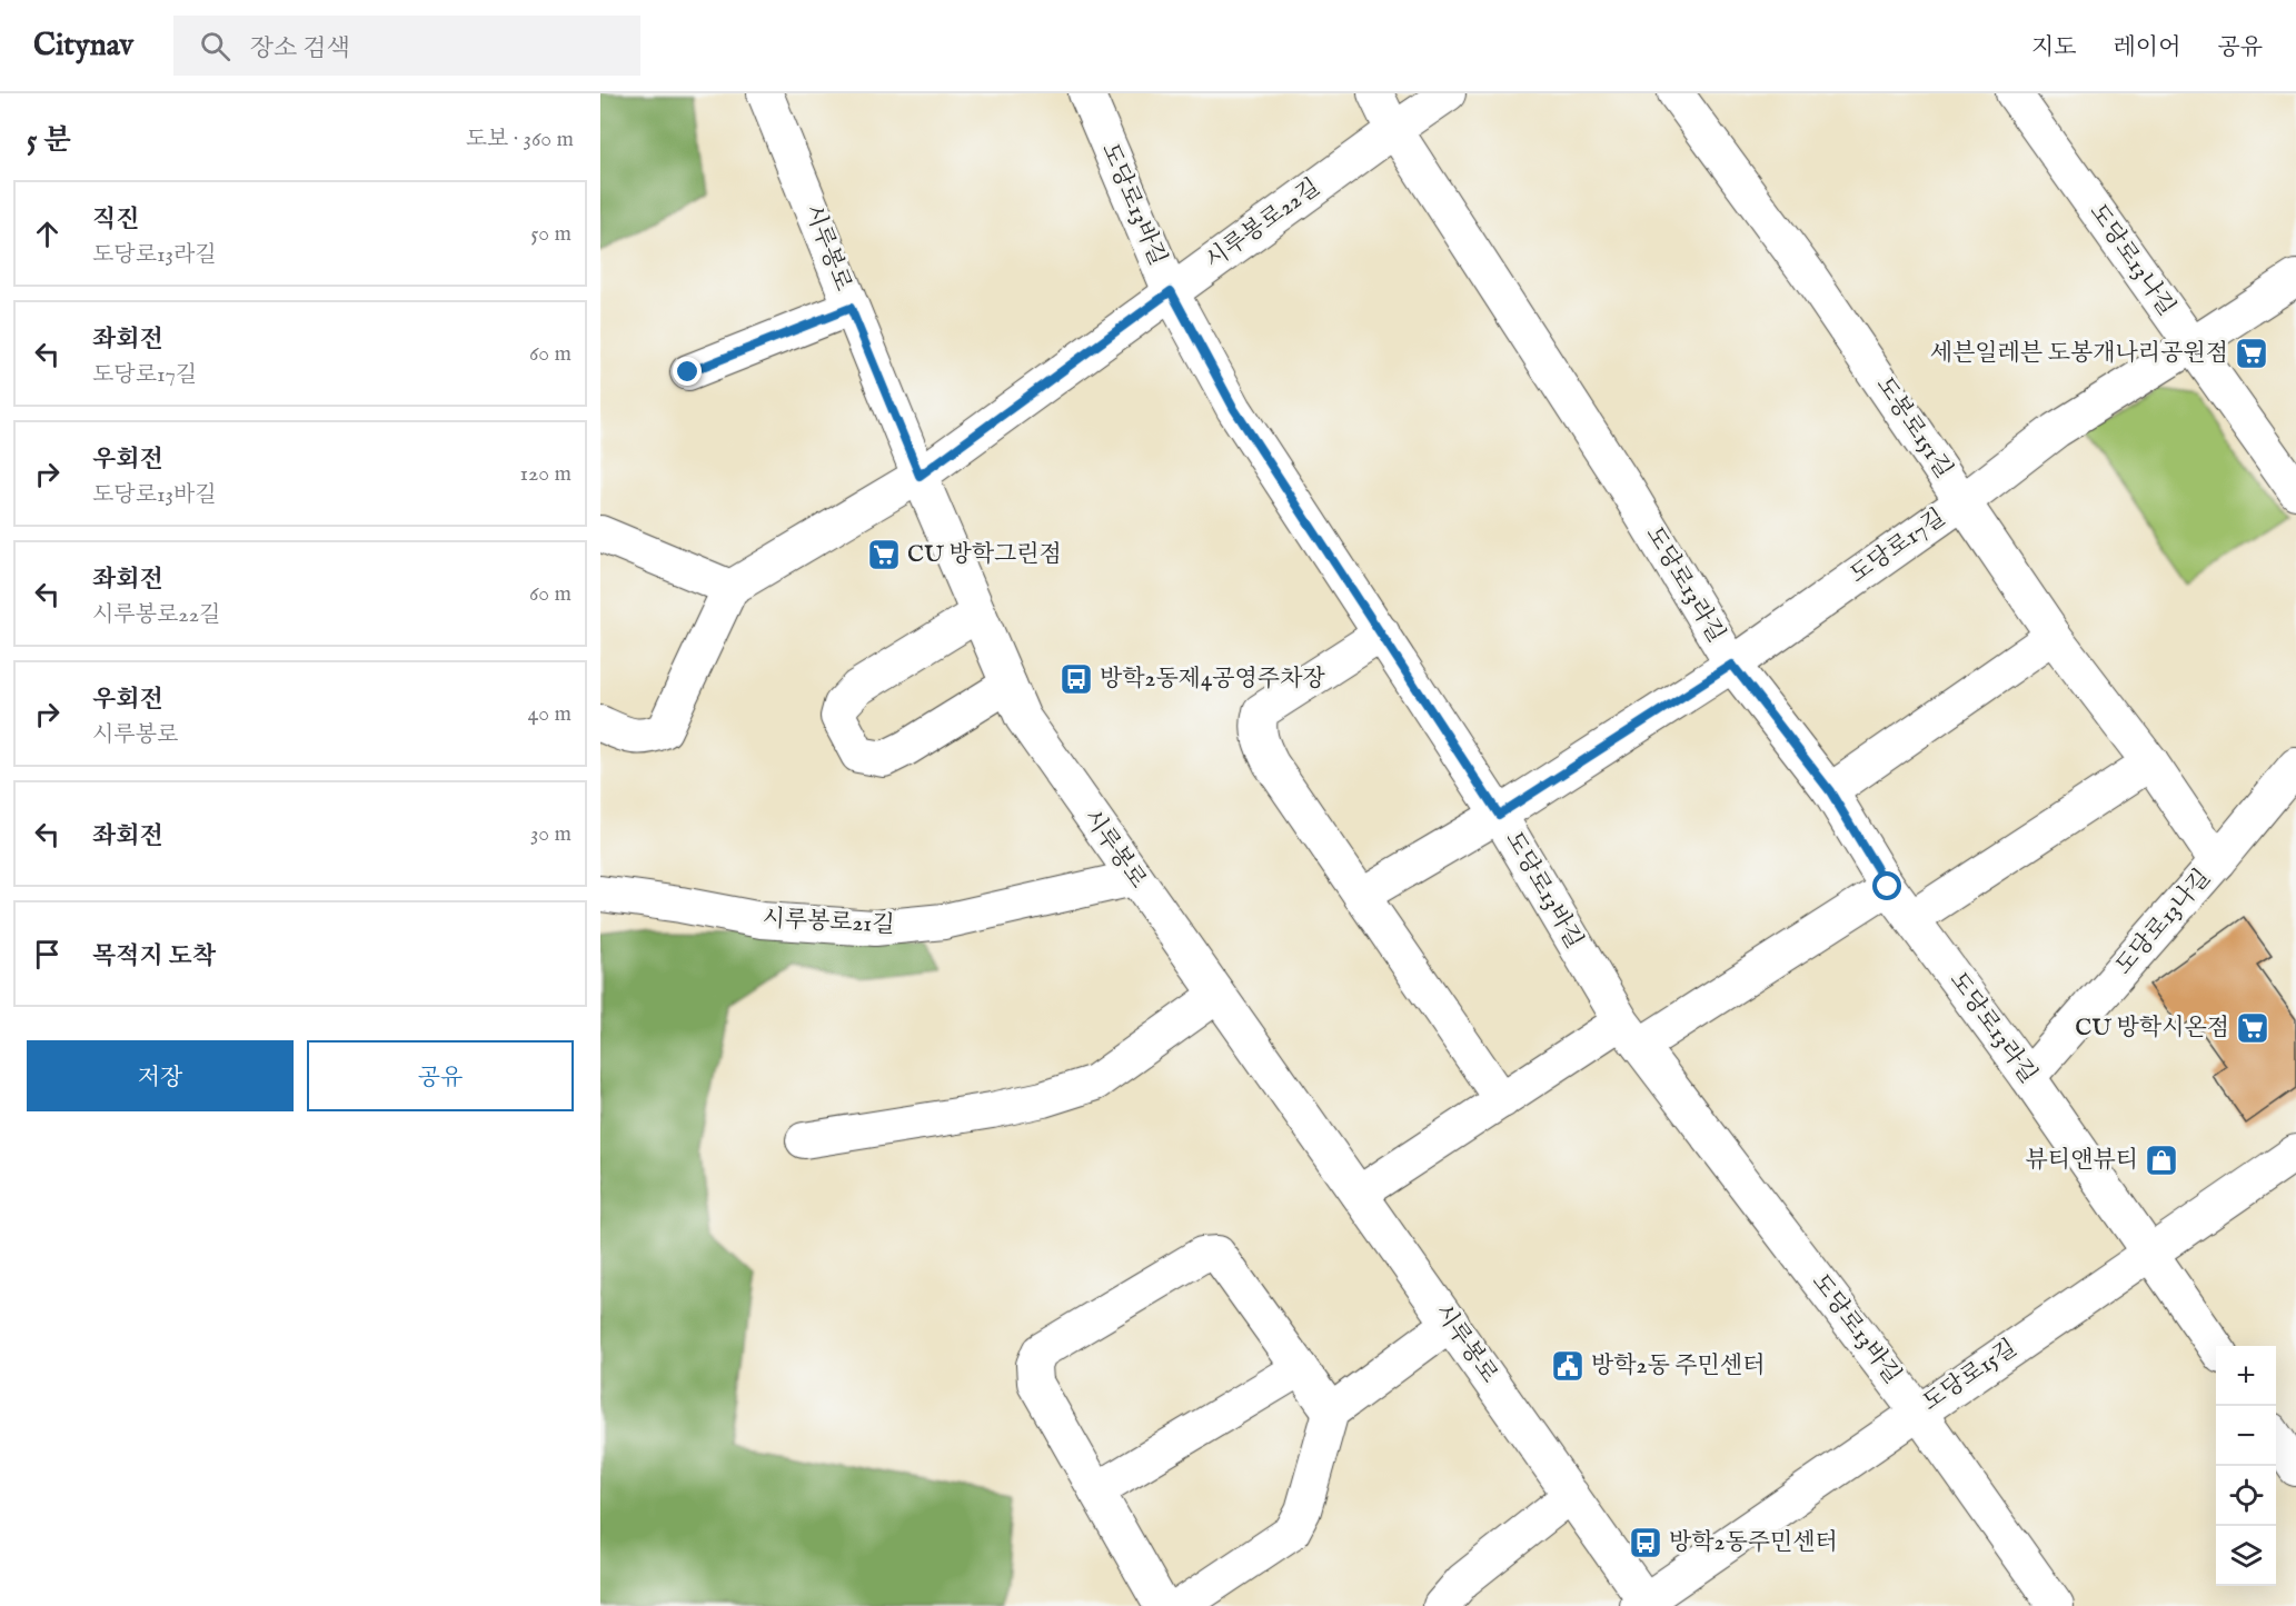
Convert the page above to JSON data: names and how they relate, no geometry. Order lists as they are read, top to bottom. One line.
{"streets":{"street":["도당로13바길","시루봉로22길","시루봉로","도당로13나길","도봉로151길","도당로17길","도당로13라길","시루봉로21길","도당로15길"]},"crossings":[["도당로13바길","시루봉로22길"],["도당로13바길","도당로17길"],["도당로13바길","도당로15길"],["시루봉로22길","시루봉로"],["시루봉로22길","도당로13라길"],["시루봉로","시루봉로21길"],["시루봉로","도당로15길"],["도당로13나길","도봉로151길"],["도당로13나길","도당로17길"],["도당로13나길","도당로13라길"],["도봉로151길","도당로17길"],["도당로17길","도당로13라길"],["도당로13라길","도당로15길"]],"places":{"supermarket":["세븐일레븐 도봉개나리공원점","CU 방학그린점","CU 방학시온점"],"bus stop":["방학2동제4공영주차장","방학2동주민센터"],"shop":["뷰티앤뷰티"],"public building":["방학2동 주민센터"]},"page":{"header":"Citynav","search":"장소 검색","nav":["지도","레이어","공유"],"heading":["5 분","도보 · 360 m"],"list":[["직진","도당로13라길","50 m"],["좌회전","도당로17길","60 m"],["우회전","도당로13바길","120 m"],["좌회전","시루봉로22길","60 m"],["우회전","시루봉로","40 m"],["좌회전","30 m"],"목적지 도착"],"buttons":["저장","공유"],"map_buttons":["+","−"]}}
